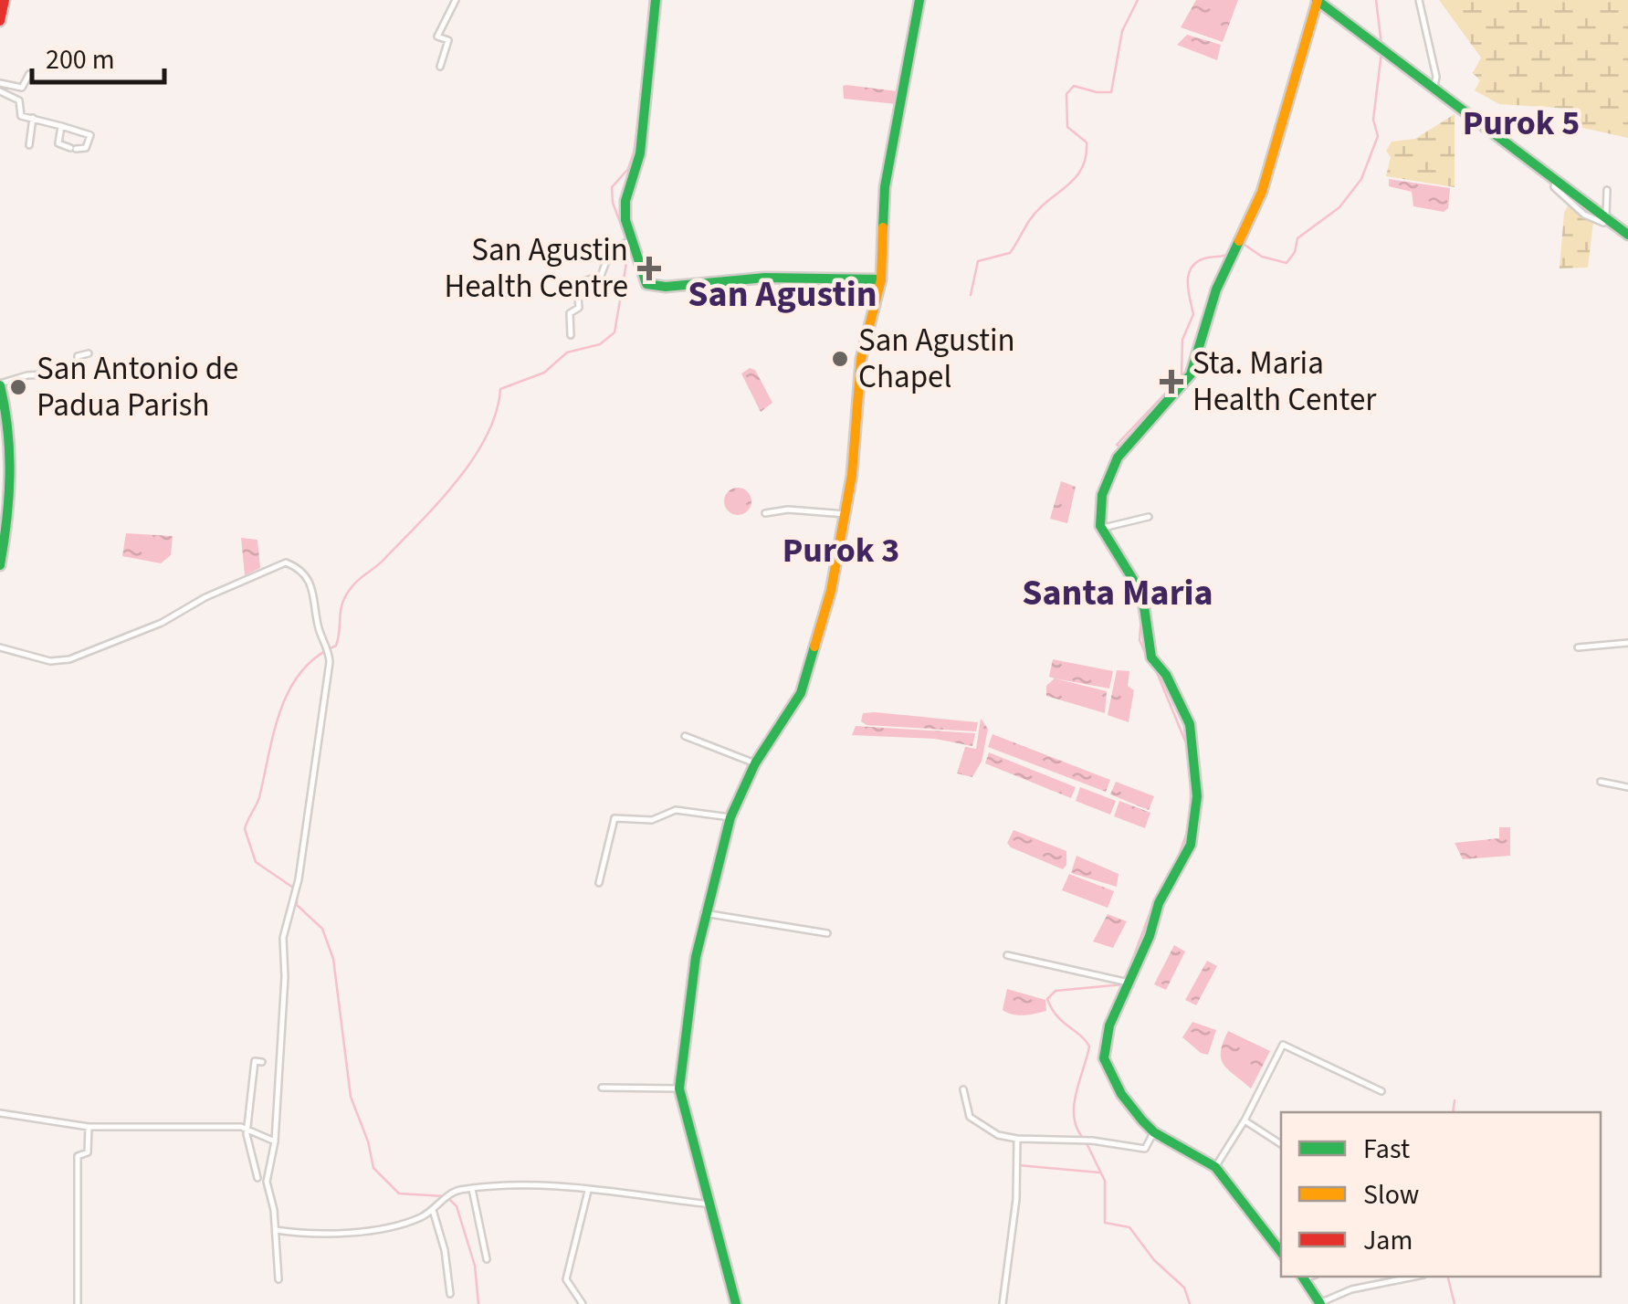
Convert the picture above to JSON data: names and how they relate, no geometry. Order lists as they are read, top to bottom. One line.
{"districts":["Purok 5","San Agustin","Purok 3","Santa Maria"],"places":{"health":["San Agustin Health Centre","Sta. Maria Health Center"],"other":["San Agustin Chapel","San Antonio de Padua Parish"]},"legend":["Fast","Slow","Jam"],"scale_bar":"200 m"}
